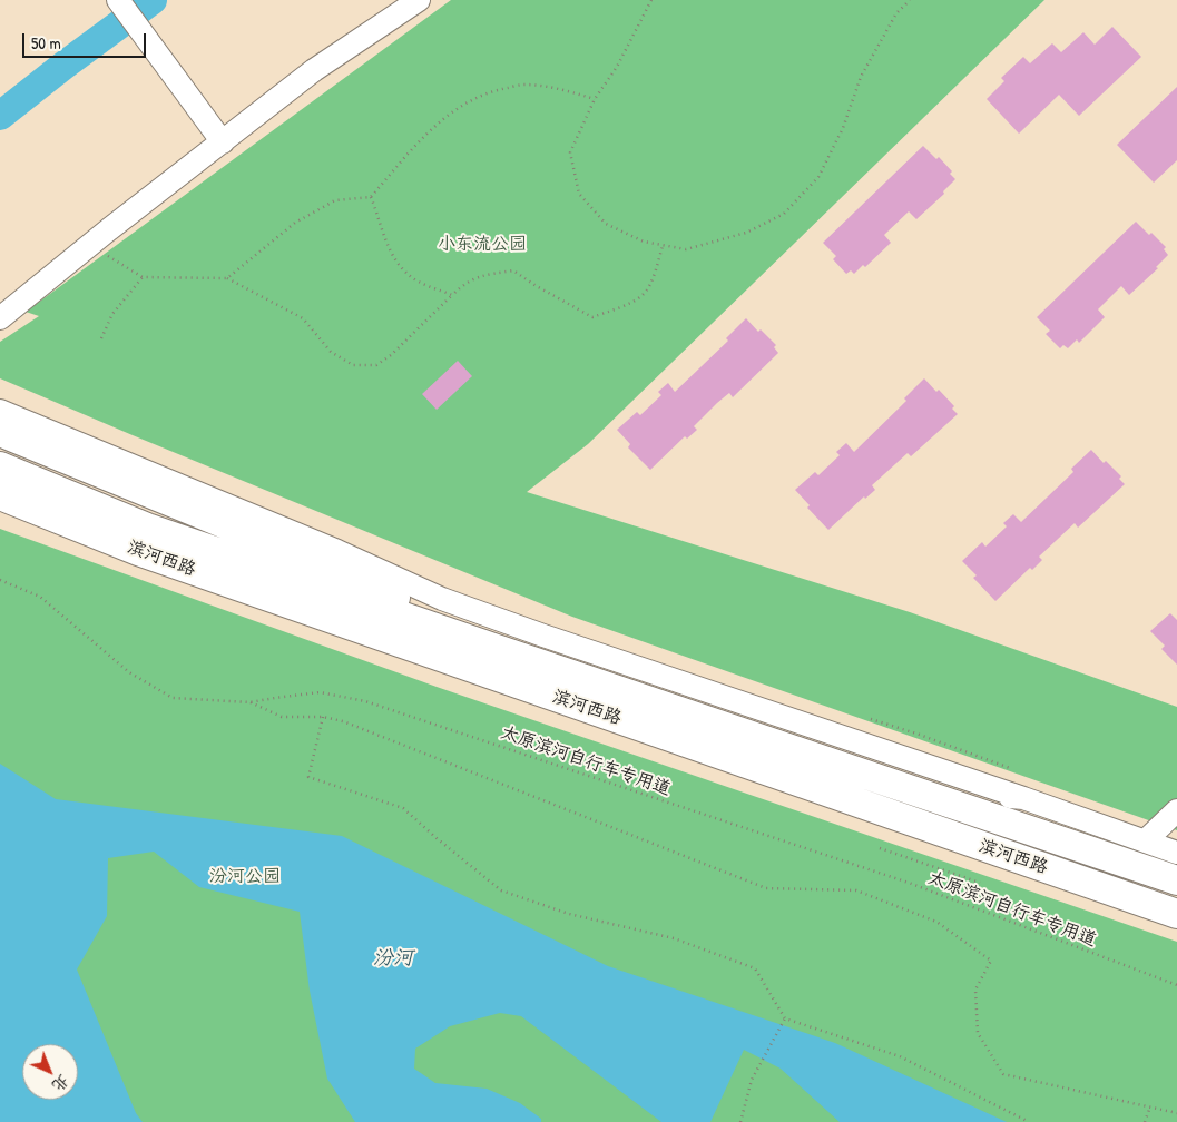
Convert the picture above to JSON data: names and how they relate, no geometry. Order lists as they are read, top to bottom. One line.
{"streets":{"highway":["滨河西路"],"path":["太原滨河自行车专用道"]},"water":["汾河"],"parks":["小东流公园","汾河公园"],"scale_bar":"50 m","north":"bottom right"}
